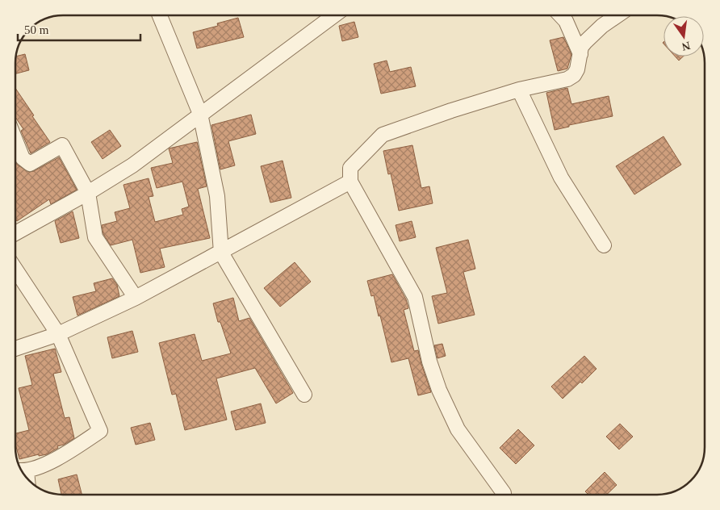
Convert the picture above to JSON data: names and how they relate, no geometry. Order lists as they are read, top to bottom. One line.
{"scale_bar":"50 m","north":"bottom"}
